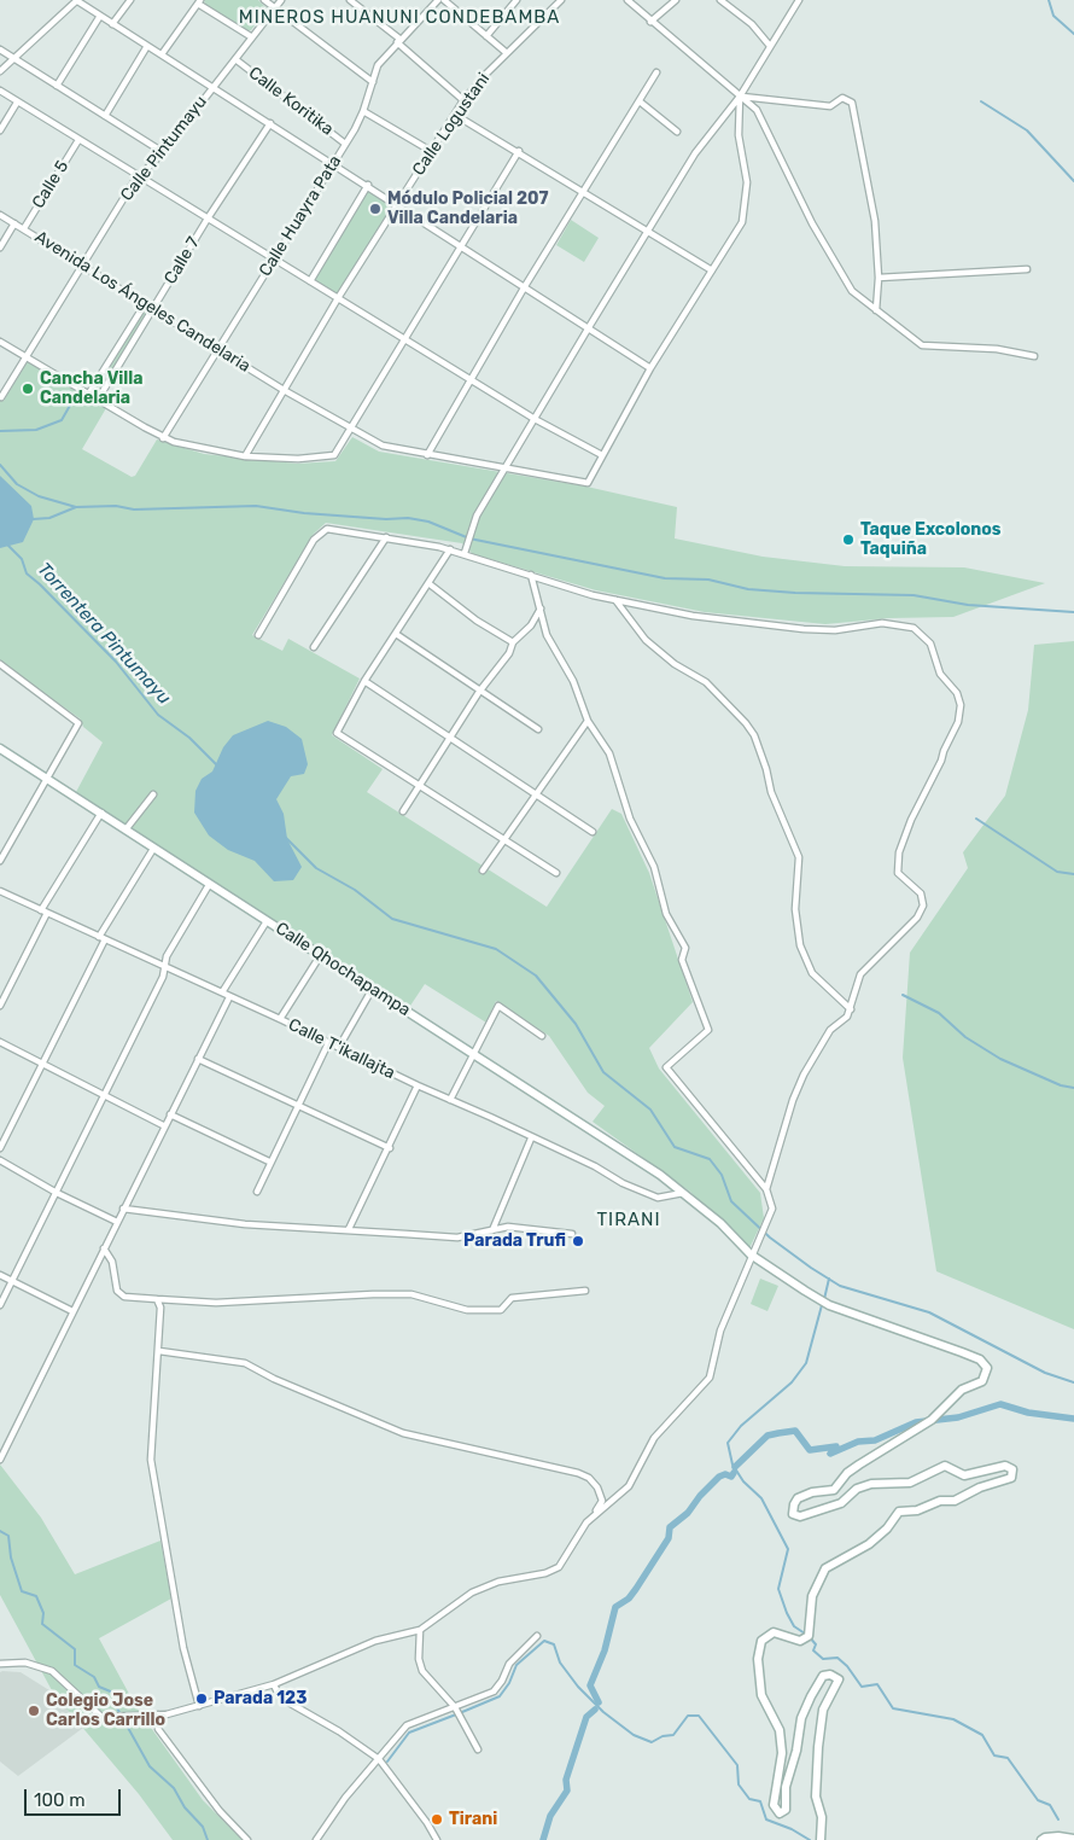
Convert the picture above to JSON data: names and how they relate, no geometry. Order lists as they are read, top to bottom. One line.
{"streets":{"street":["Calle Koritika","Calle Logustani","Calle Pintumayu","Calle 5","Calle Huayra Pata","Calle 7","Avenida Los Ángeles Candelaria","Calle Qhochapampa","Calle T'ikallajta"]},"crossings":[["Calle Koritika","Calle Pintumayu"],["Calle Koritika","Calle Huayra Pata"],["Calle Logustani","Avenida Los Ángeles Candelaria"],["Calle Pintumayu","Avenida Los Ángeles Candelaria"],["Calle 5","Avenida Los Ángeles Candelaria"],["Calle Huayra Pata","Avenida Los Ángeles Candelaria"],["Calle 7","Avenida Los Ángeles Candelaria"],["Calle Qhochapampa","Calle T'ikallajta"]],"districts":["MINEROS HUANUNI CONDEBAMBA","TIRANI"],"water":["Torrentera Pintumayu"],"places":["Módulo Policial 207 Villa Candelaria","Cancha Villa Candelaria","Taque Excolonos Taquiña","Parada Trufi","Parada 123","Colegio Jose Carlos Carrillo","Tirani"],"scale_bar":"100 m"}
